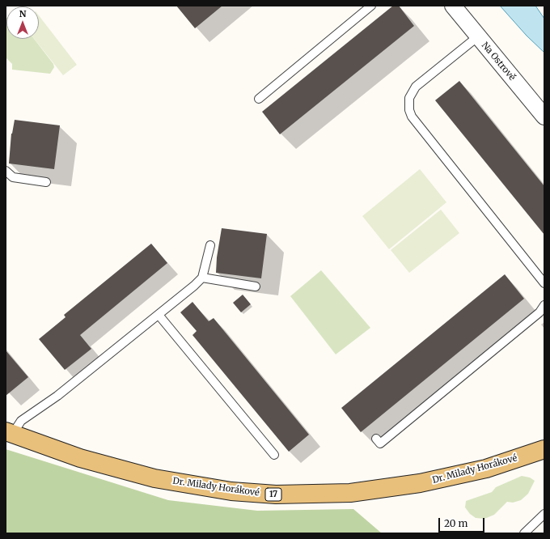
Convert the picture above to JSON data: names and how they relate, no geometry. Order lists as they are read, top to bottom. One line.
{"streets":{"main road":["Dr. Milady Horákové","17"],"street":["Na Ostrově"]},"scale_bar":"20 m","north":"top"}
